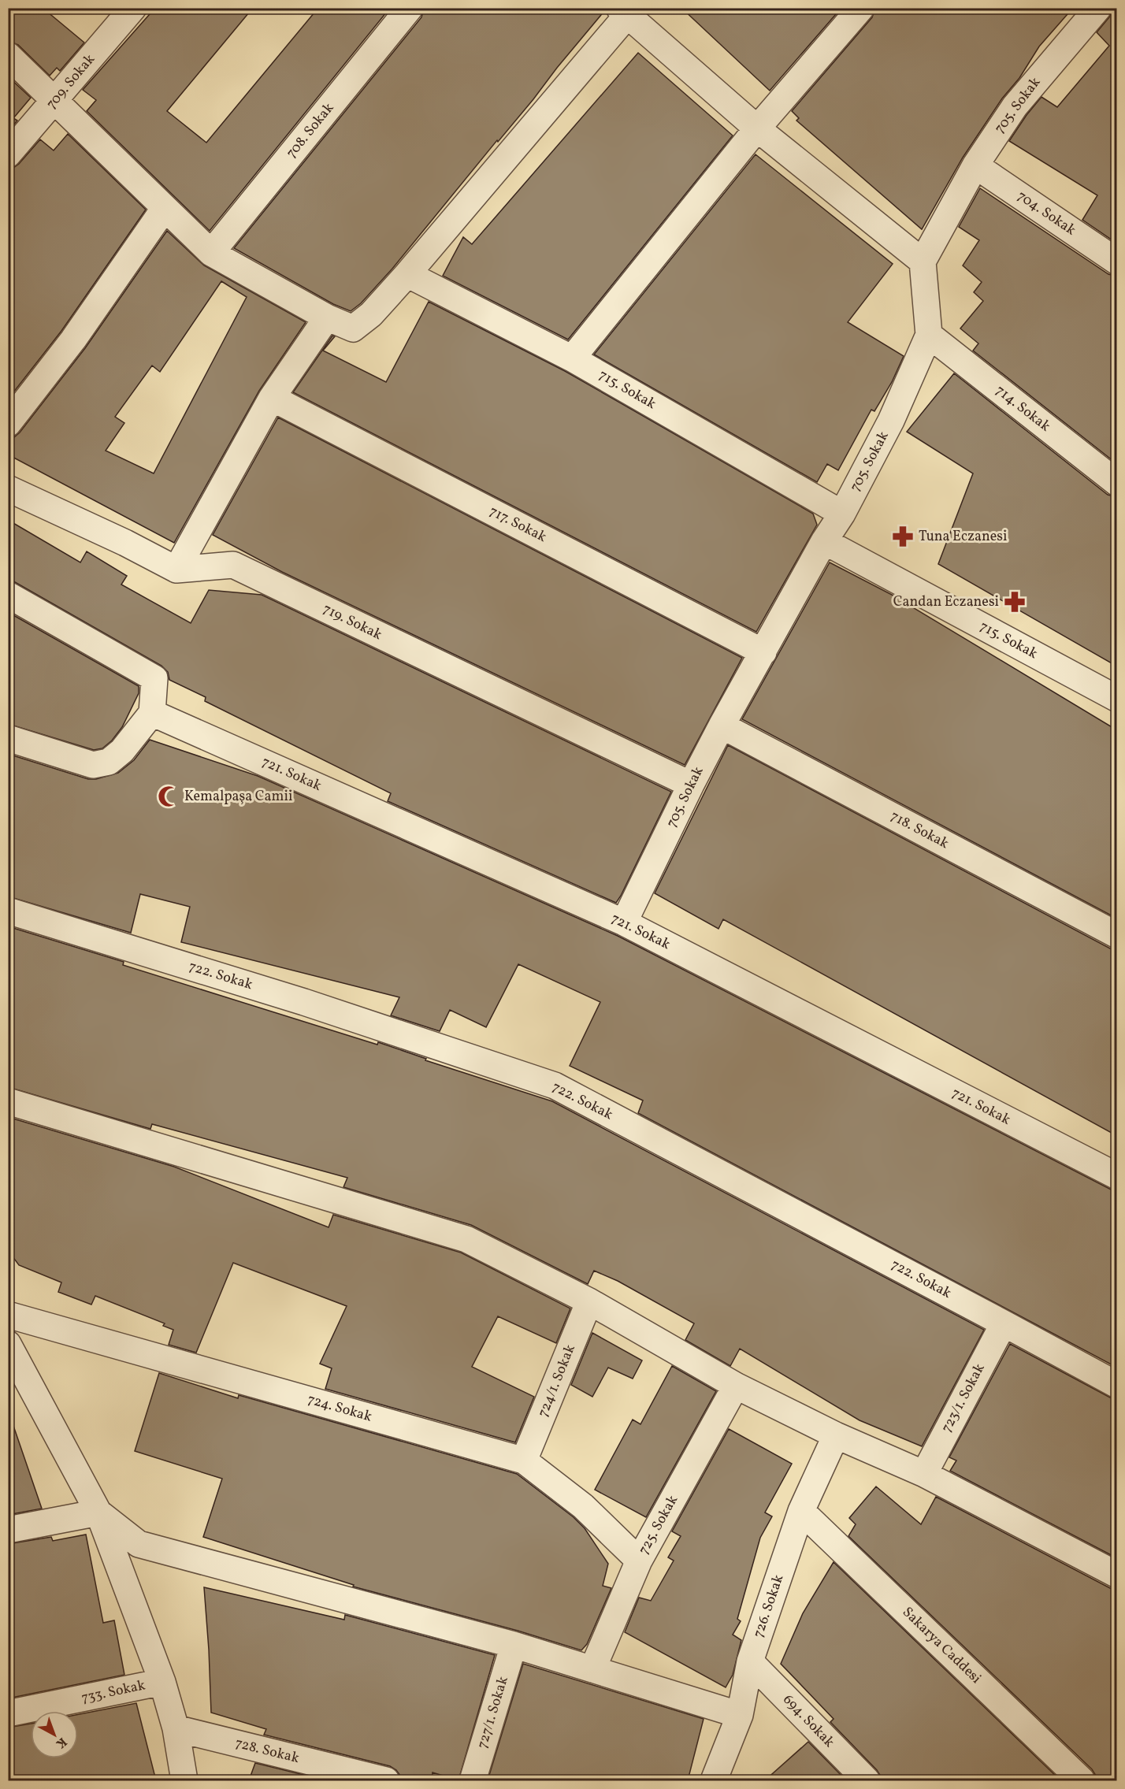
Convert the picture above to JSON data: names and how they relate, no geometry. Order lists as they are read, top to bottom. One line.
{"streets":{"street":["709. Sokak","705. Sokak","708. Sokak","704. Sokak","715. Sokak","714. Sokak","717. Sokak","719. Sokak","721. Sokak","718. Sokak","722. Sokak","724/1. Sokak","723/1. Sokak","724. Sokak","725. Sokak","726. Sokak","Sakarya Caddesi","733. Sokak","727/1. Sokak","694. Sokak","728. Sokak"]},"crossings":[["705. Sokak","704. Sokak"],["705. Sokak","715. Sokak"],["705. Sokak","714. Sokak"],["705. Sokak","717. Sokak"],["705. Sokak","719. Sokak"],["705. Sokak","721. Sokak"],["705. Sokak","718. Sokak"],["722. Sokak","723/1. Sokak"],["724/1. Sokak","724. Sokak"],["724. Sokak","725. Sokak"],["726. Sokak","Sakarya Caddesi"],["726. Sokak","694. Sokak"]],"places":{"pharmacy":["Tuna Eczanesi","Candan Eczanesi"],"mosque":["Kemalpaşa Camii"]},"north":"bottom right"}
